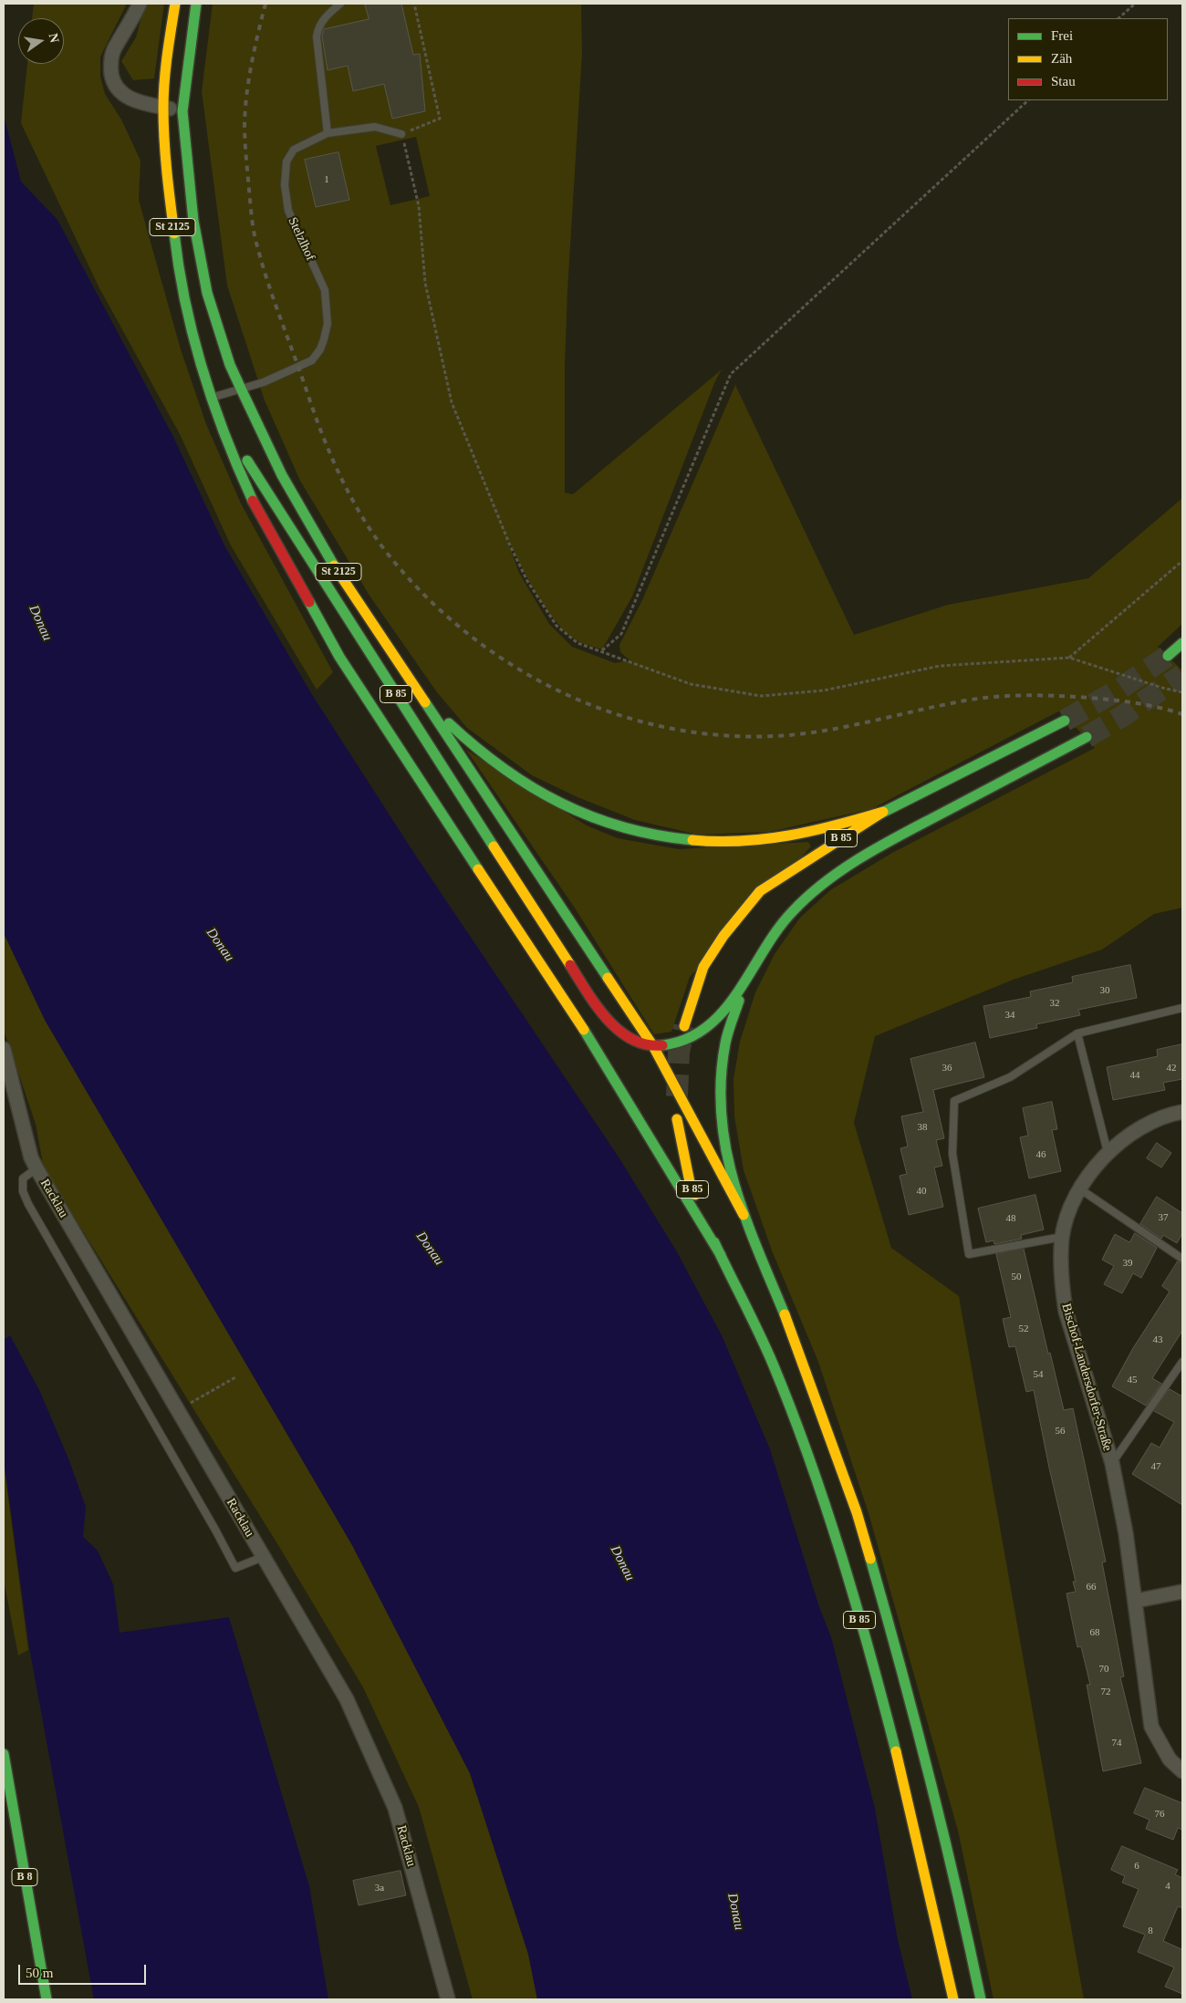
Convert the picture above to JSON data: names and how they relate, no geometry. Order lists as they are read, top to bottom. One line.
{"streets":{"main road":["St 2125","B 85","B 8"],"street":["Racklau","Bischof-Landersdorfer-Straße"],"lane":["Stelzlhof"]},"crossings":[["St 2125","Stelzlhof"],["St 2125","B 85"],["Stelzlhof","B 85"]],"water":["Donau"],"house_numbers":["1","30","32","34","36","42","44","38","46","40","37","48","39","50","52","43","54","45","56","47","66","68","70","72","74","76","6","4","3a","8"],"legend":["Frei","Zäh","Stau"],"scale_bar":"50 m","north":"right"}
